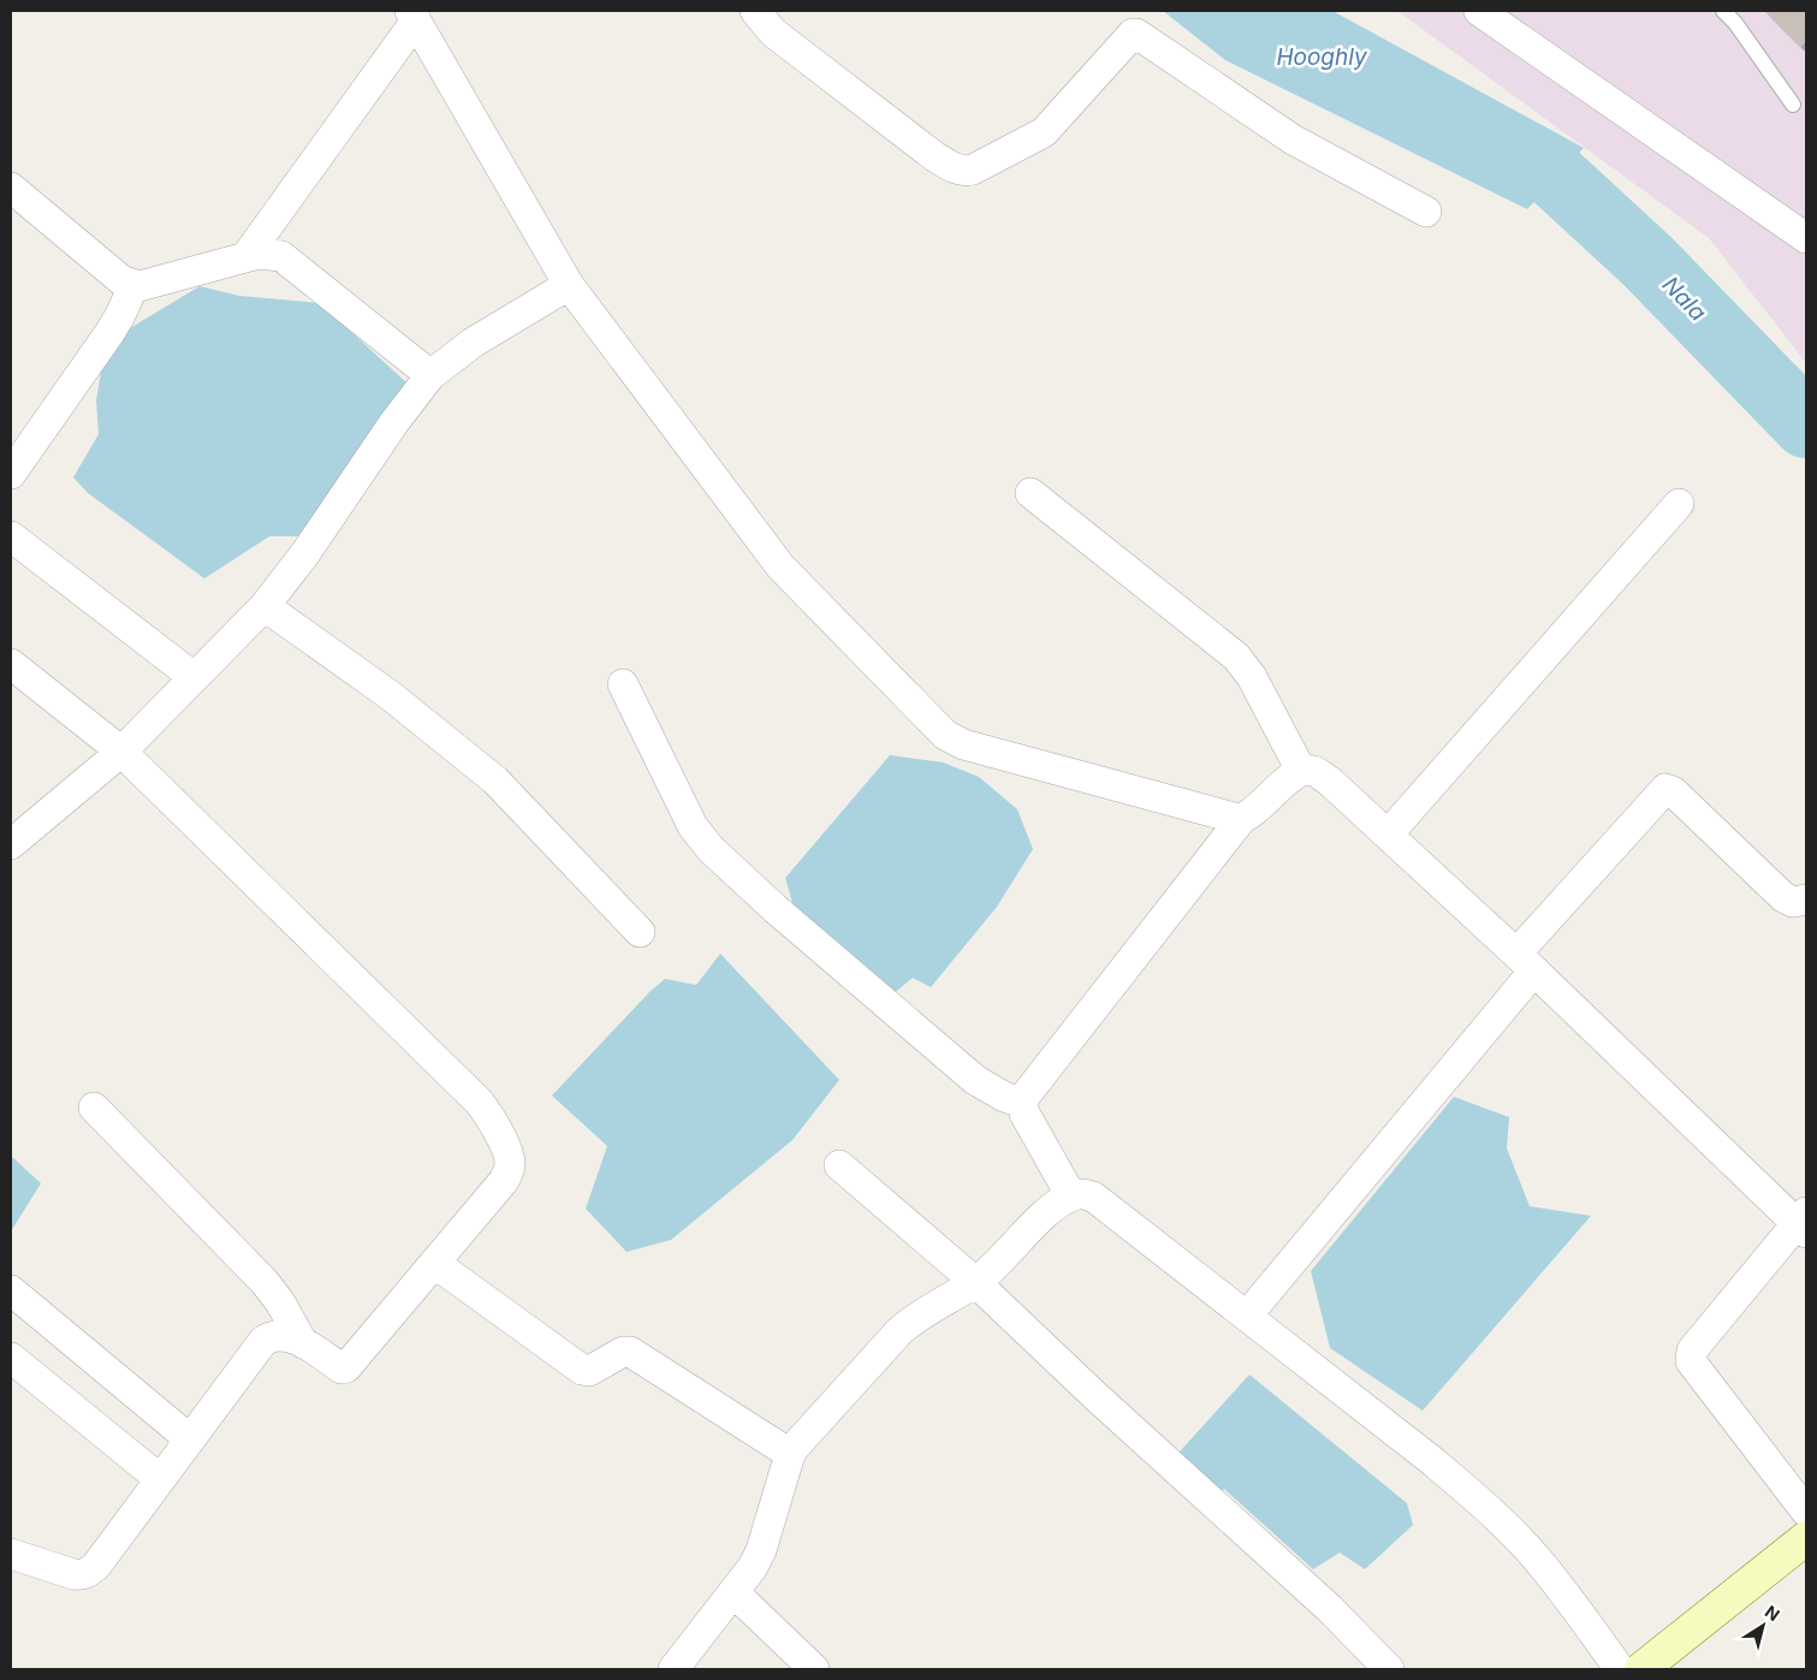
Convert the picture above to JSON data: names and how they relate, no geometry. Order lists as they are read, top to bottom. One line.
{"water":["Hooghly","Nala"],"north":"top right"}
